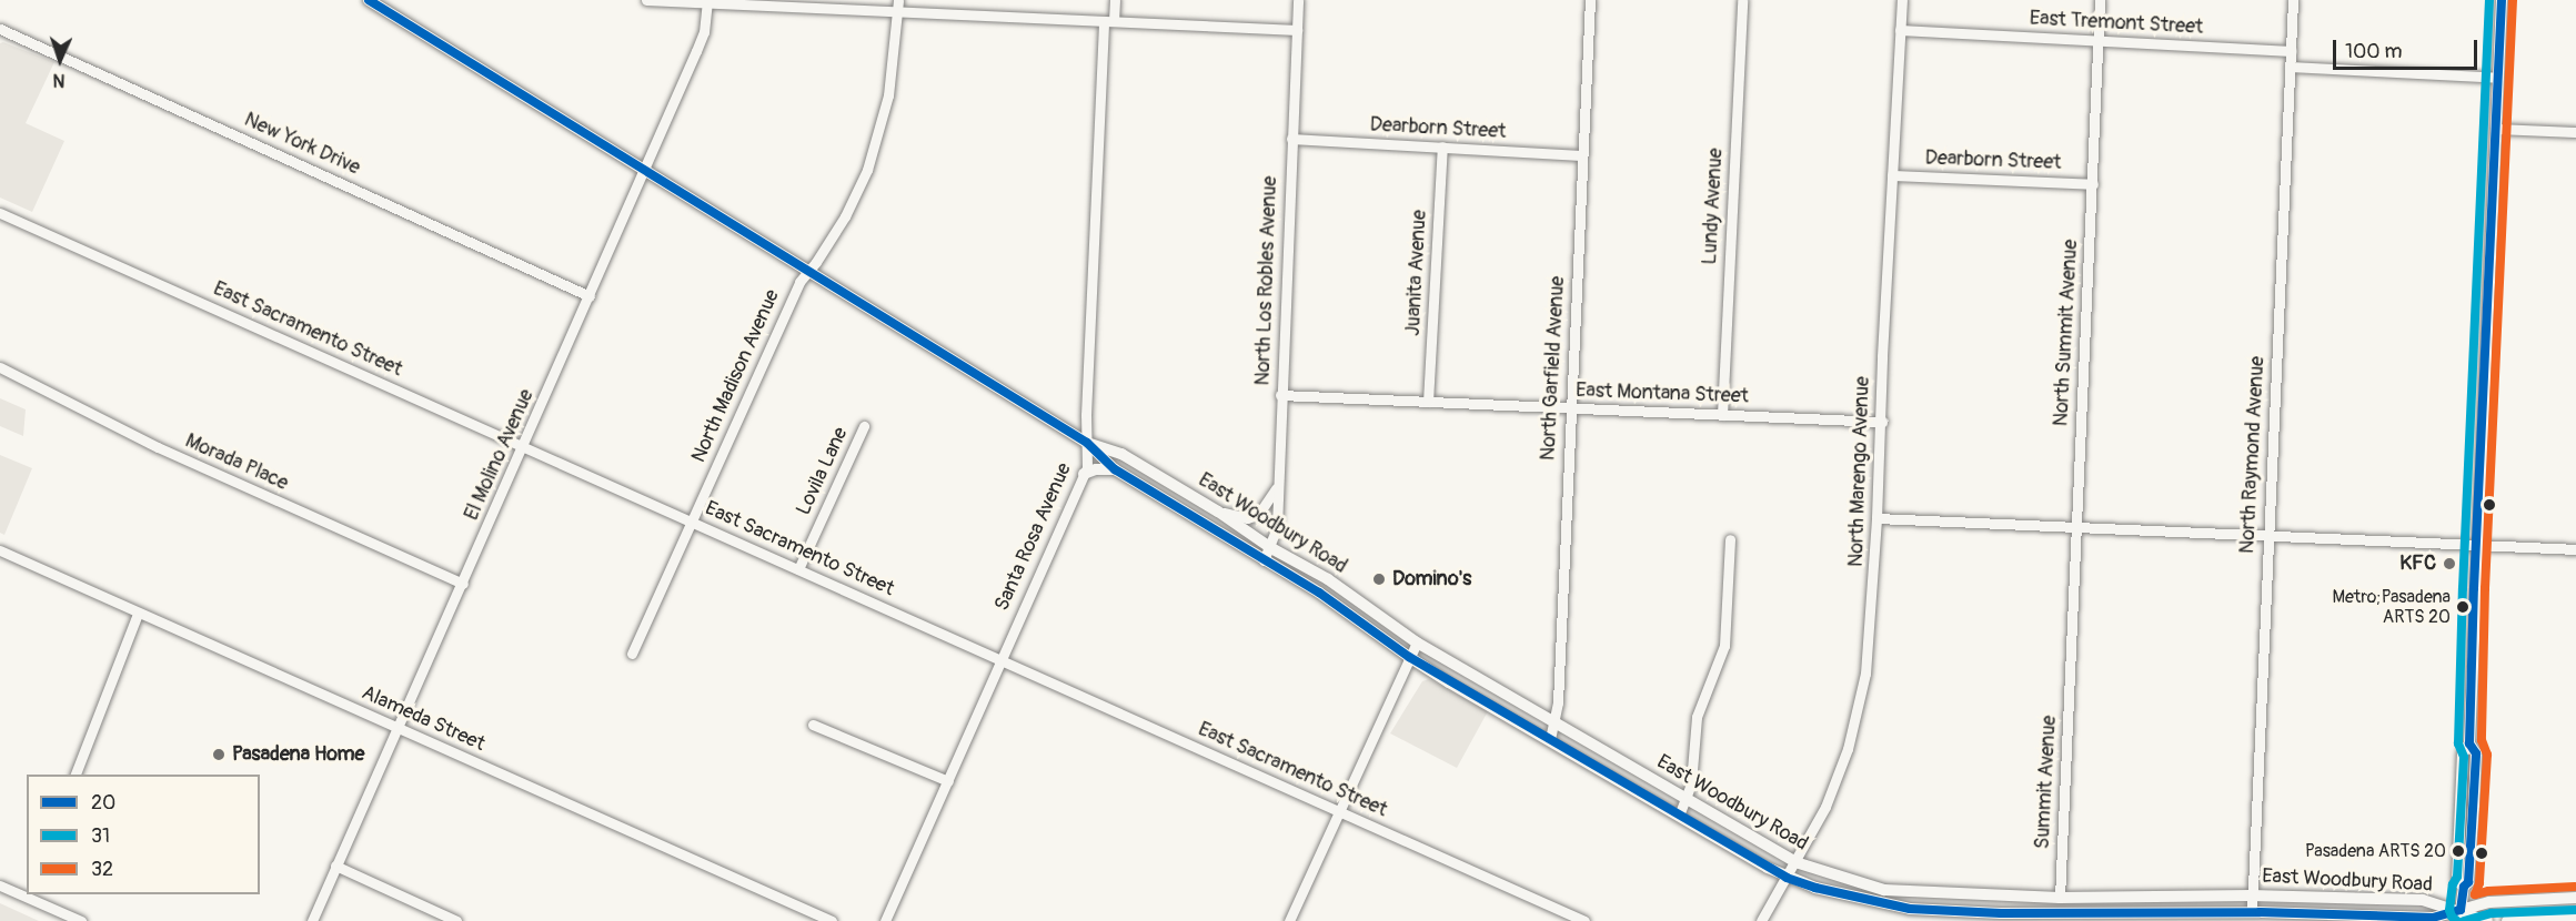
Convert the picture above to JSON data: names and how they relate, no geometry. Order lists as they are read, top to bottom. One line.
{"streets":{"main road":["East Woodbury Road"],"street":["East Tremont Street","Dearborn Street","New York Drive","Lundy Avenue","Juanita Avenue","North Los Robles Avenue","East Sacramento Street","North Summit Avenue","North Garfield Avenue","North Madison Avenue","East Montana Street","El Molino Avenue","North Raymond Avenue","Morada Place","Lovila Lane","North Marengo Avenue","Santa Rosa Avenue","Alameda Street","Summit Avenue"]},"crossings":[["East Tremont Street","North Summit Avenue"],["East Tremont Street","North Raymond Avenue"],["East Tremont Street","North Marengo Avenue"],["Dearborn Street","Juanita Avenue"],["Dearborn Street","North Los Robles Avenue"],["Dearborn Street","North Summit Avenue"],["Dearborn Street","North Garfield Avenue"],["Dearborn Street","North Marengo Avenue"],["New York Drive","El Molino Avenue"],["Lundy Avenue","East Montana Street"],["Juanita Avenue","East Montana Street"],["North Los Robles Avenue","East Montana Street"],["North Los Robles Avenue","East Woodbury Road"],["East Sacramento Street","North Madison Avenue"],["East Sacramento Street","El Molino Avenue"],["East Sacramento Street","Lovila Lane"],["East Sacramento Street","Santa Rosa Avenue"],["North Summit Avenue","Summit Avenue"],["North Garfield Avenue","East Montana Street"],["North Garfield Avenue","East Woodbury Road"],["North Madison Avenue","East Woodbury Road"],["East Montana Street","North Marengo Avenue"],["El Molino Avenue","Morada Place"],["El Molino Avenue","East Woodbury Road"],["El Molino Avenue","Alameda Street"],["North Raymond Avenue","East Woodbury Road"],["North Marengo Avenue","East Woodbury Road"],["East Woodbury Road","Santa Rosa Avenue"],["East Woodbury Road","Summit Avenue"]],"places":["KFC","Domino's","Metro;Pasadena ARTS 20","Pasadena Home","Pasadena ARTS 20"],"lines":["transit line 20","transit line 31","transit line 32"],"legend":["20","31","32"],"scale_bar":"100 m","north":"bottom"}
